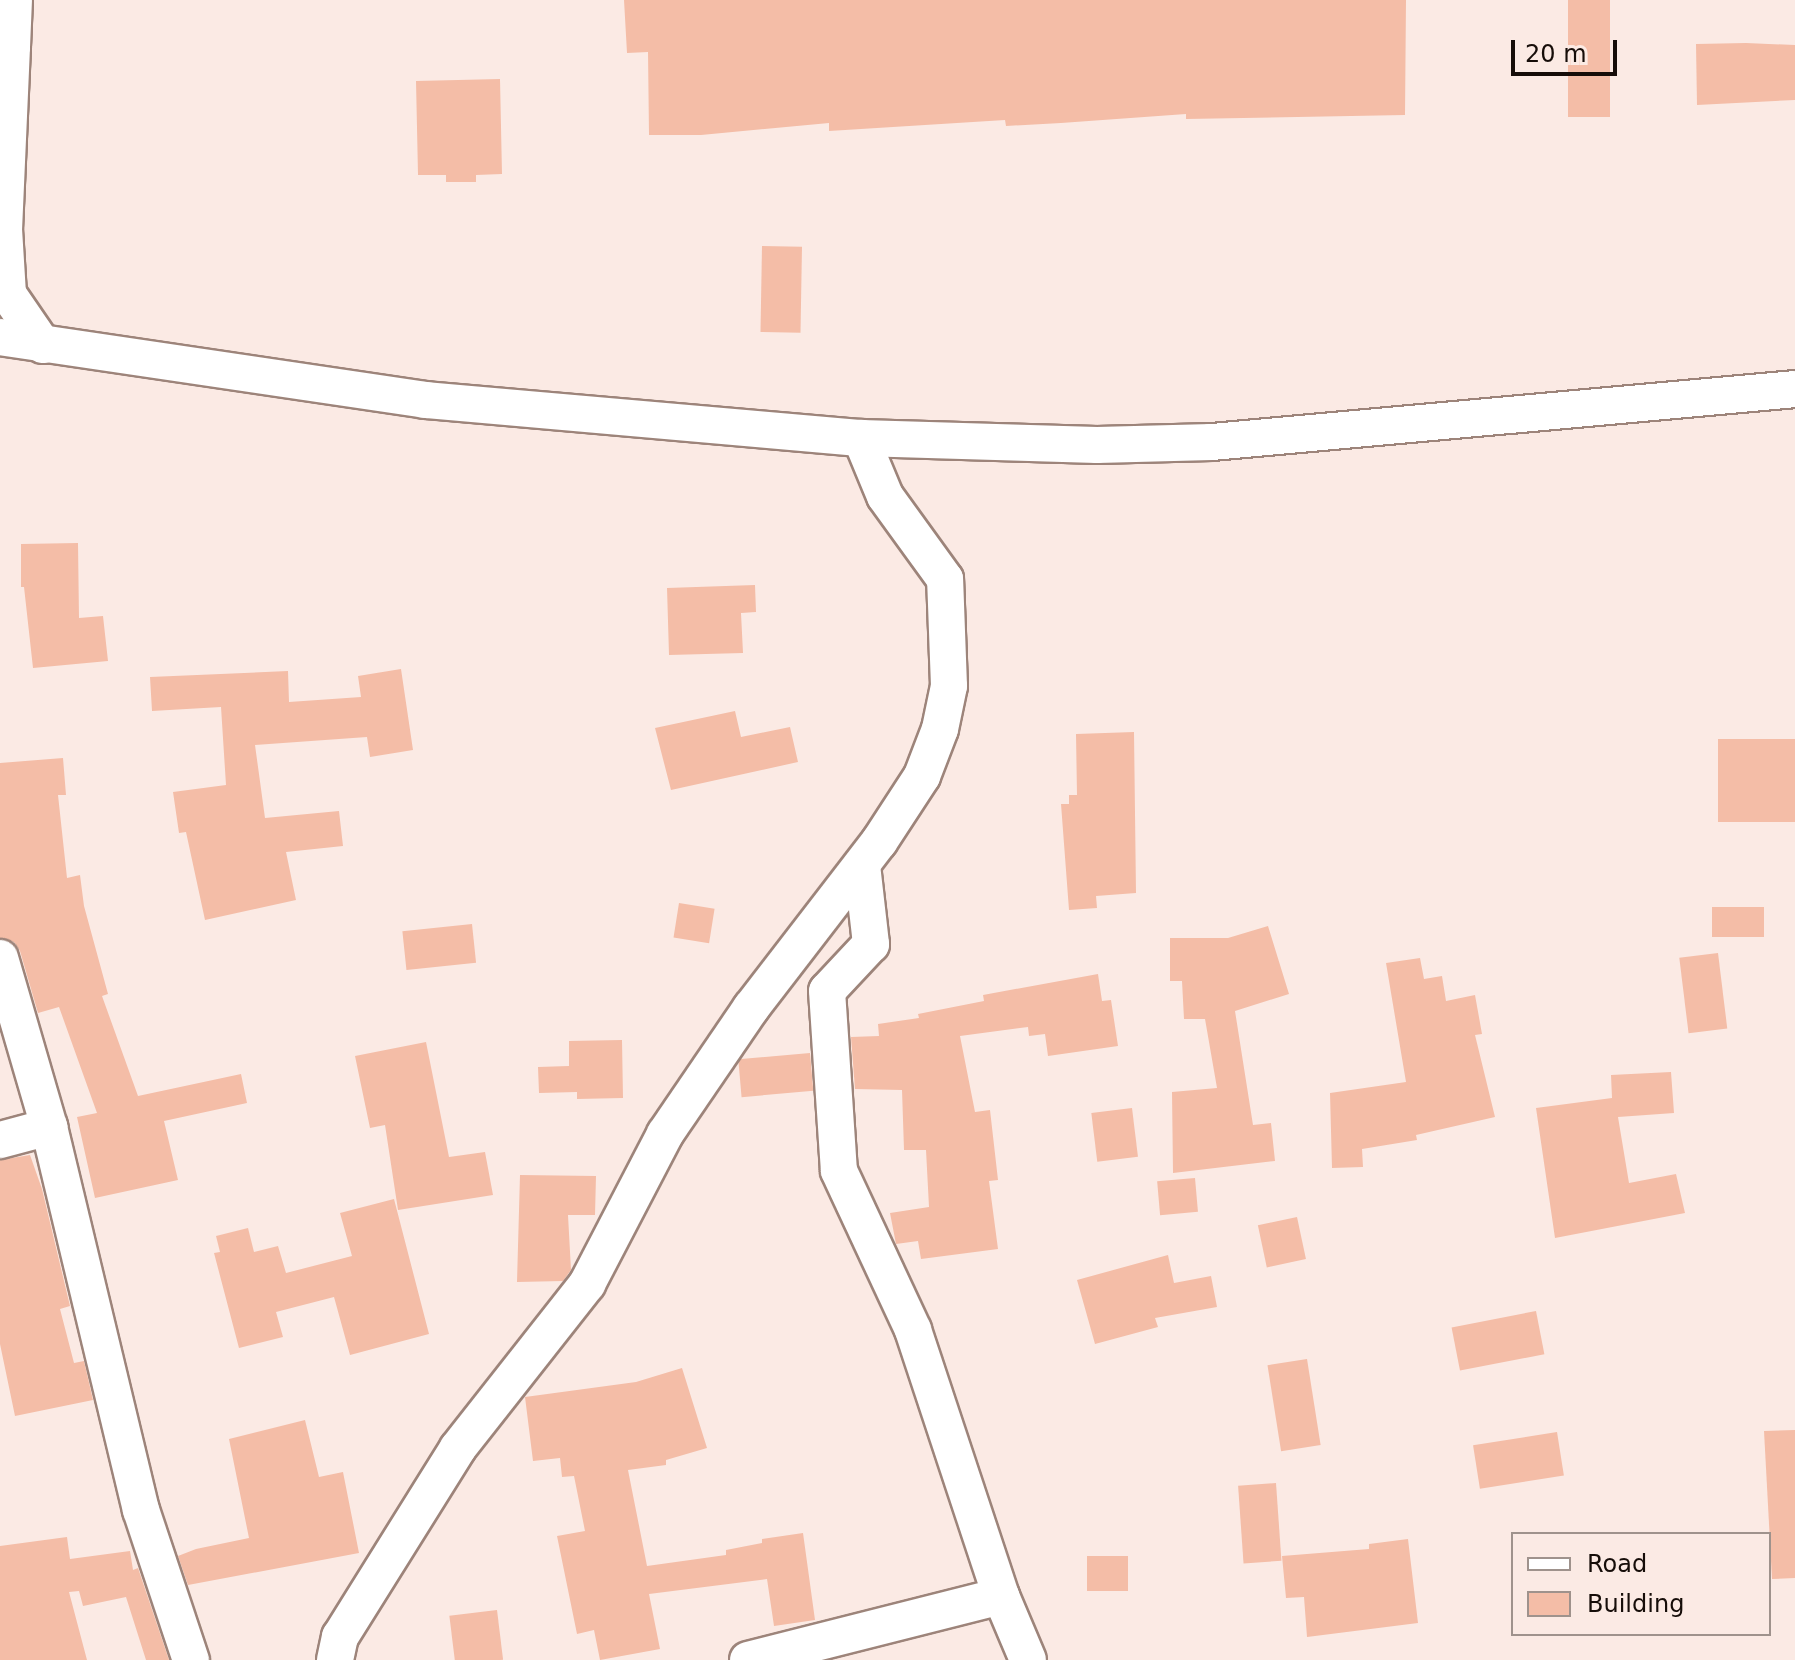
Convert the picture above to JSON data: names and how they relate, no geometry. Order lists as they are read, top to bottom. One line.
{"legend":["Road","Building"],"scale_bar":"20 m"}
